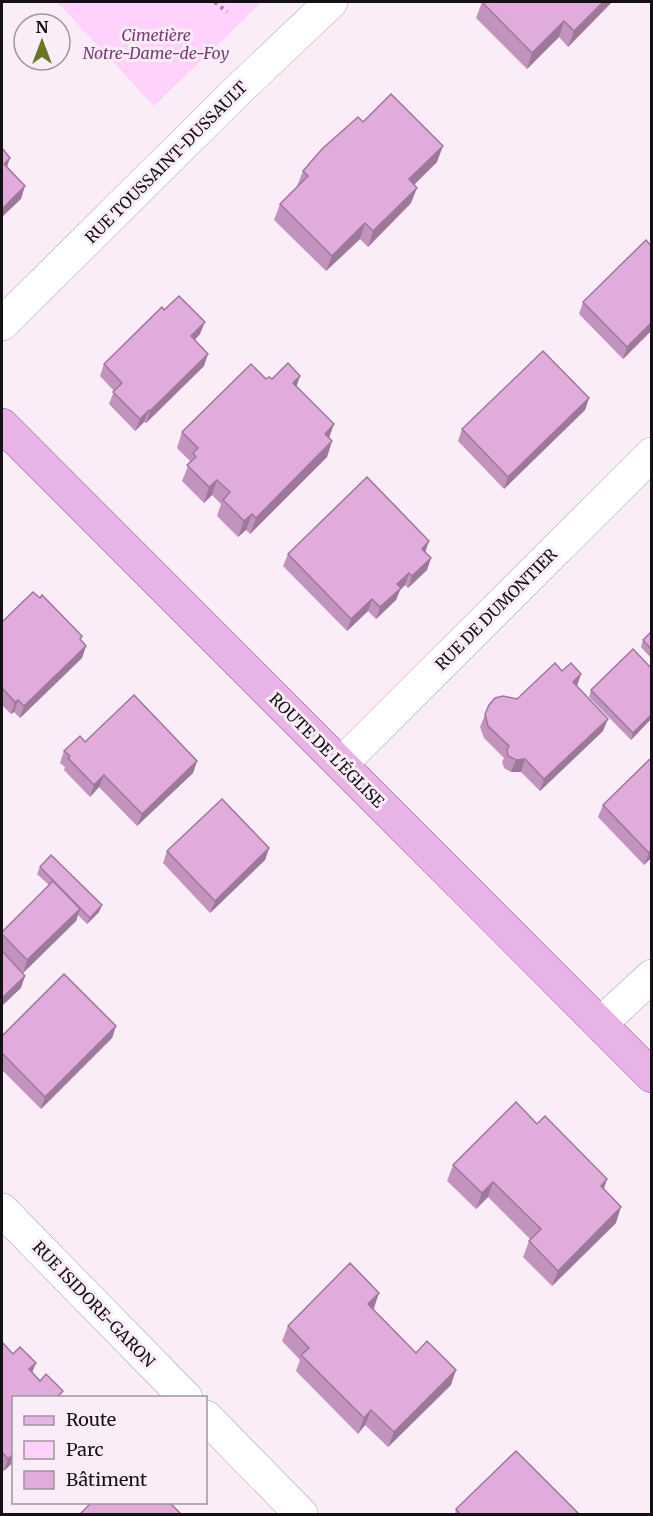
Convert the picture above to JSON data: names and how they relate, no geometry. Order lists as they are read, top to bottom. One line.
{"streets":{"main road":["ROUTE DE L'ÉGLISE"],"street":["RUE TOUSSAINT-DUSSAULT","RUE DE DUMONTIER","RUE ISIDORE-GARON"]},"crossings":[["RUE DE DUMONTIER","ROUTE DE L'ÉGLISE"]],"parks":["Cimetière Notre-Dame-de-Foy"],"legend":["Route","Parc","Bâtiment"],"north":"top"}
